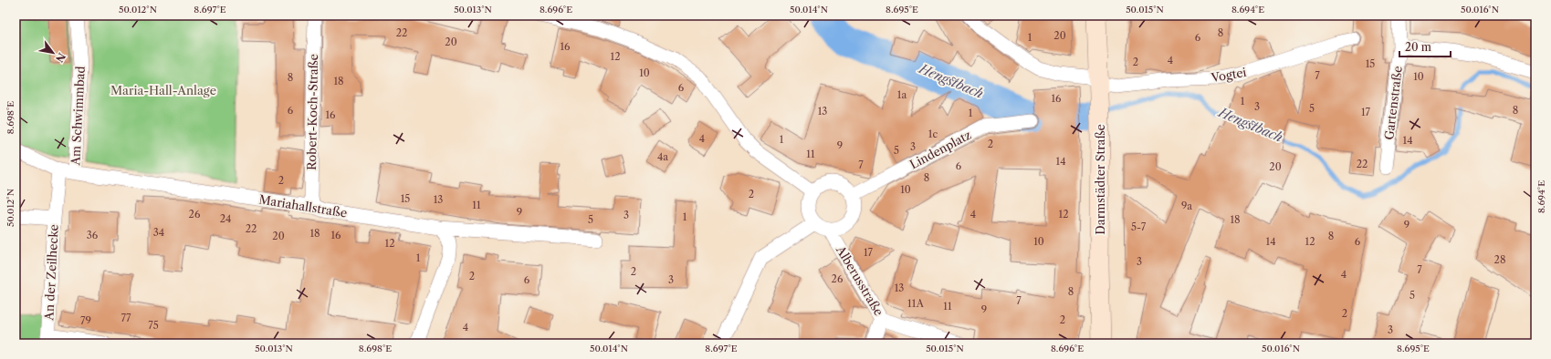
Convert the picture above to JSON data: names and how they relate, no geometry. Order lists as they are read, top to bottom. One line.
{"streets":{"street":["Vogtei","Gartenstraße","Robert-Koch-Straße","Am Schwimmbad","Lindenplatz","Darmstädter Straße","Mariahallstraße","An der Zeilhecke","Alberusstraße"]},"crossings":[["Vogtei","Darmstädter Straße"],["Robert-Koch-Straße","Mariahallstraße"],["Am Schwimmbad","Mariahallstraße"],["Lindenplatz","Alberusstraße"]],"water":["Hengstbach"],"parks":["Maria-Hall-Anlage"],"house_numbers":["22","8","20","1","6","20","16","12","4","2","15","10","7","10","8","18","6","1a","16","1","3","5","6","8","13","17","1","16","1c","4","1","14","2","9","3","5","11","4a","14","22","7","6","20","8","2","10","2","15","13","11","9a","9","26","4","12","3","1","24","5","18","9","5-7","22","34","18","36","16","20","8","10","14","12","6","12","17","1","28","3","7","2","4","2","26","6","3","13","8","5","7","11A","11","9","2","77","2","79","75","4","3"],"scale_bar":"20 m","north":"bottom right","coordinates":["50.012°N","8.697°E","50.013°N","8.696°E","50.014°N","8.695°E","50.015°N","8.694°E","50.016°N","8.698°E"]}
